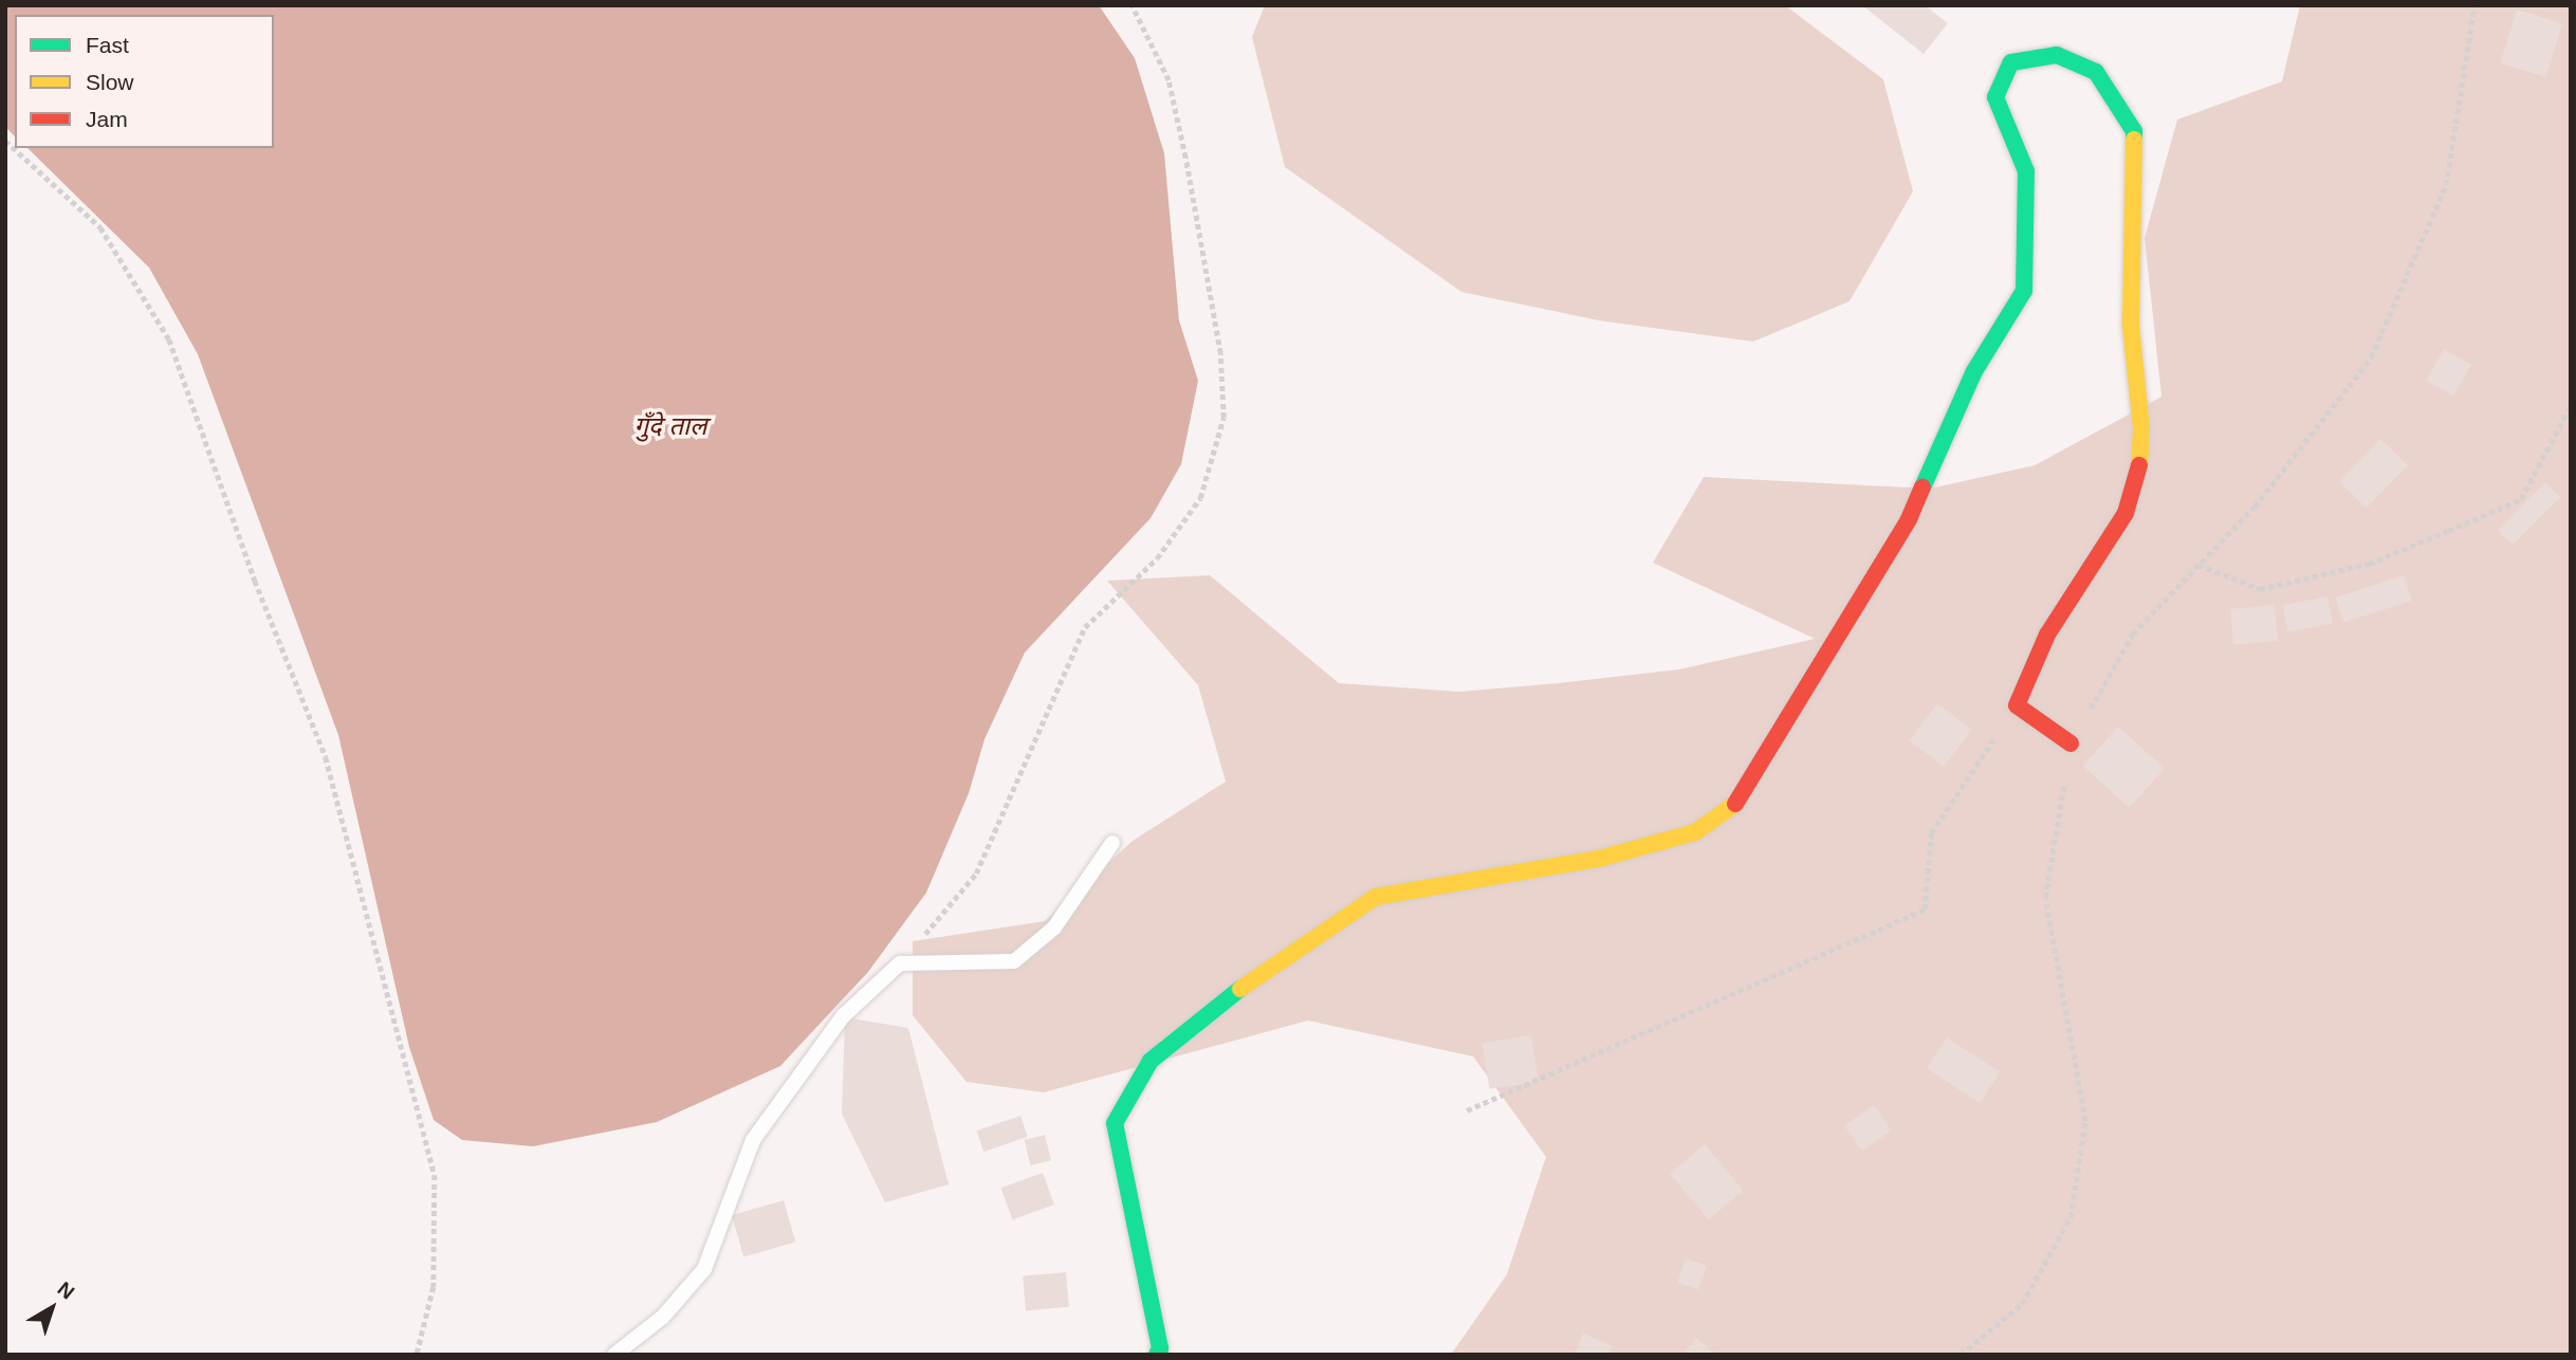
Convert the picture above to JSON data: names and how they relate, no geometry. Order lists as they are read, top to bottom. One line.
{"water":["गुँदे ताल"],"legend":["Fast","Slow","Jam"],"north":"top right"}
